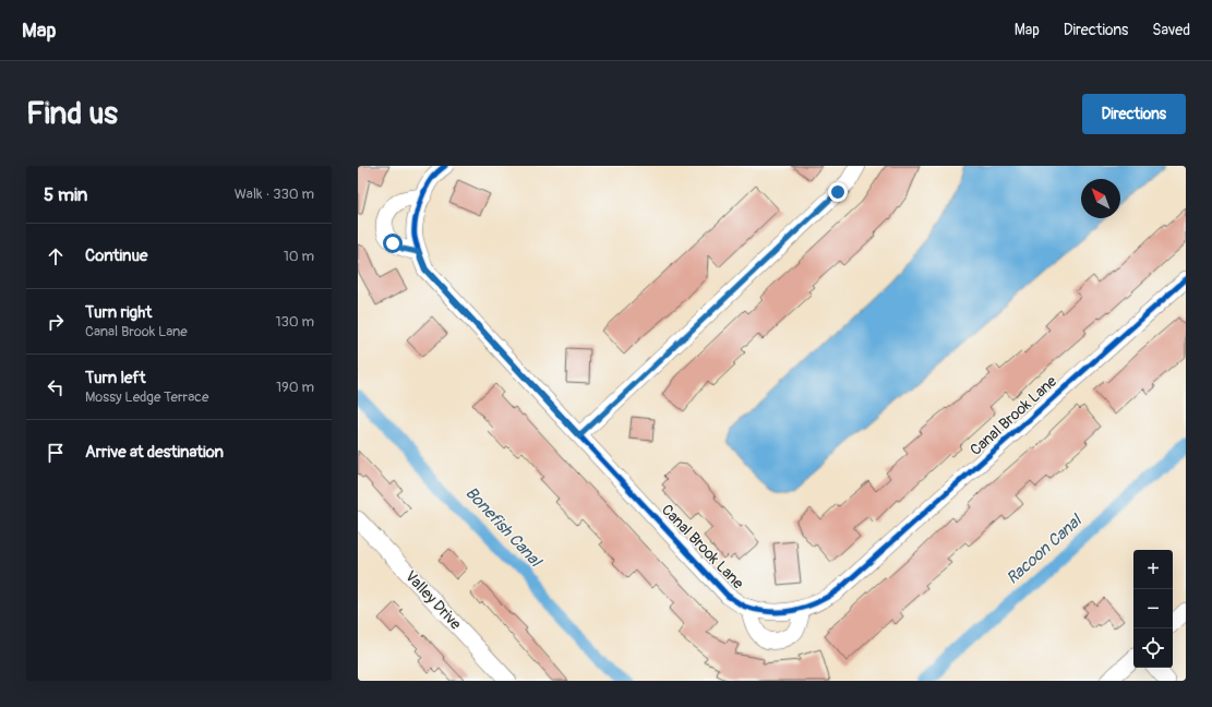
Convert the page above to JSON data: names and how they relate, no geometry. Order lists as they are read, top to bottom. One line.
{"streets":{"street":["Canal Brook Lane","Valley Drive"]},"water":["Bonefish Canal","Racoon Canal"],"north":"top left","page":{"header":"Map","nav":["Map","Directions","Saved"],"buttons":"Directions","title":"Find us","heading":["5 min","Walk · 330 m"],"list":[["Continue","10 m"],["Turn right","Canal Brook Lane","130 m"],["Turn left","Mossy Ledge Terrace","190 m"],"Arrive at destination"],"map_buttons":["+","−"]}}
